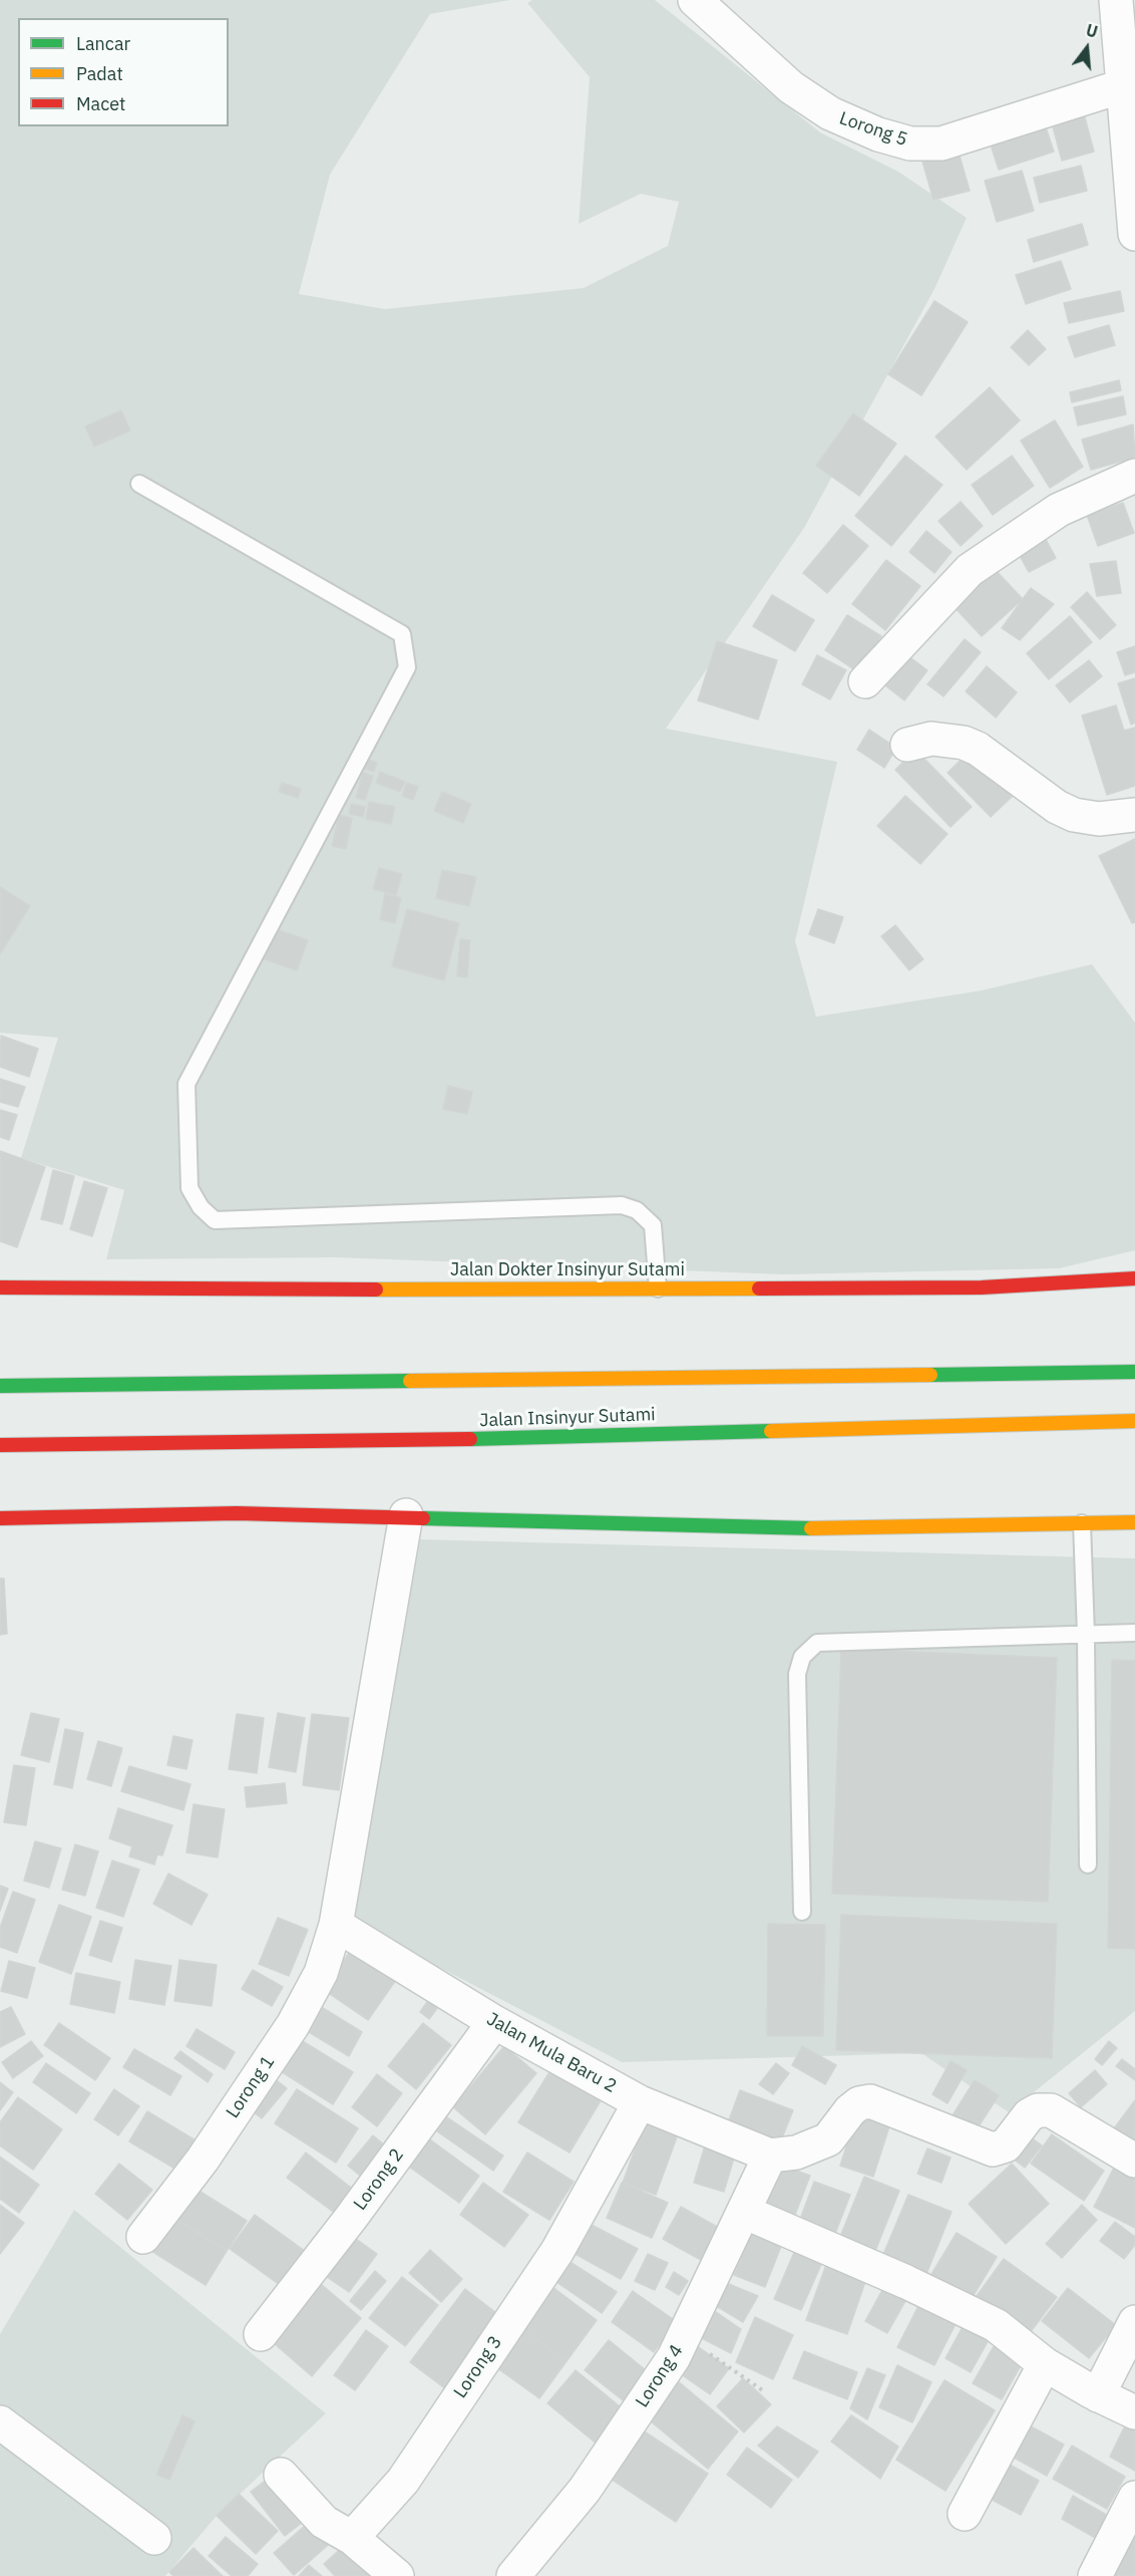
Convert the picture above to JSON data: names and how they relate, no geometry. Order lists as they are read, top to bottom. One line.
{"streets":{"main road":["Jalan Dokter Insinyur Sutami","Jalan Insinyur Sutami"],"street":["Lorong 5","Jalan Mula Baru 2","Lorong 1","Lorong 2","Lorong 3","Lorong 4"]},"crossings":[["Jalan Mula Baru 2","Lorong 1"],["Jalan Mula Baru 2","Lorong 2"],["Jalan Mula Baru 2","Lorong 3"],["Jalan Mula Baru 2","Lorong 4"]],"legend":["Lancar","Padat","Macet"],"north":"top"}
